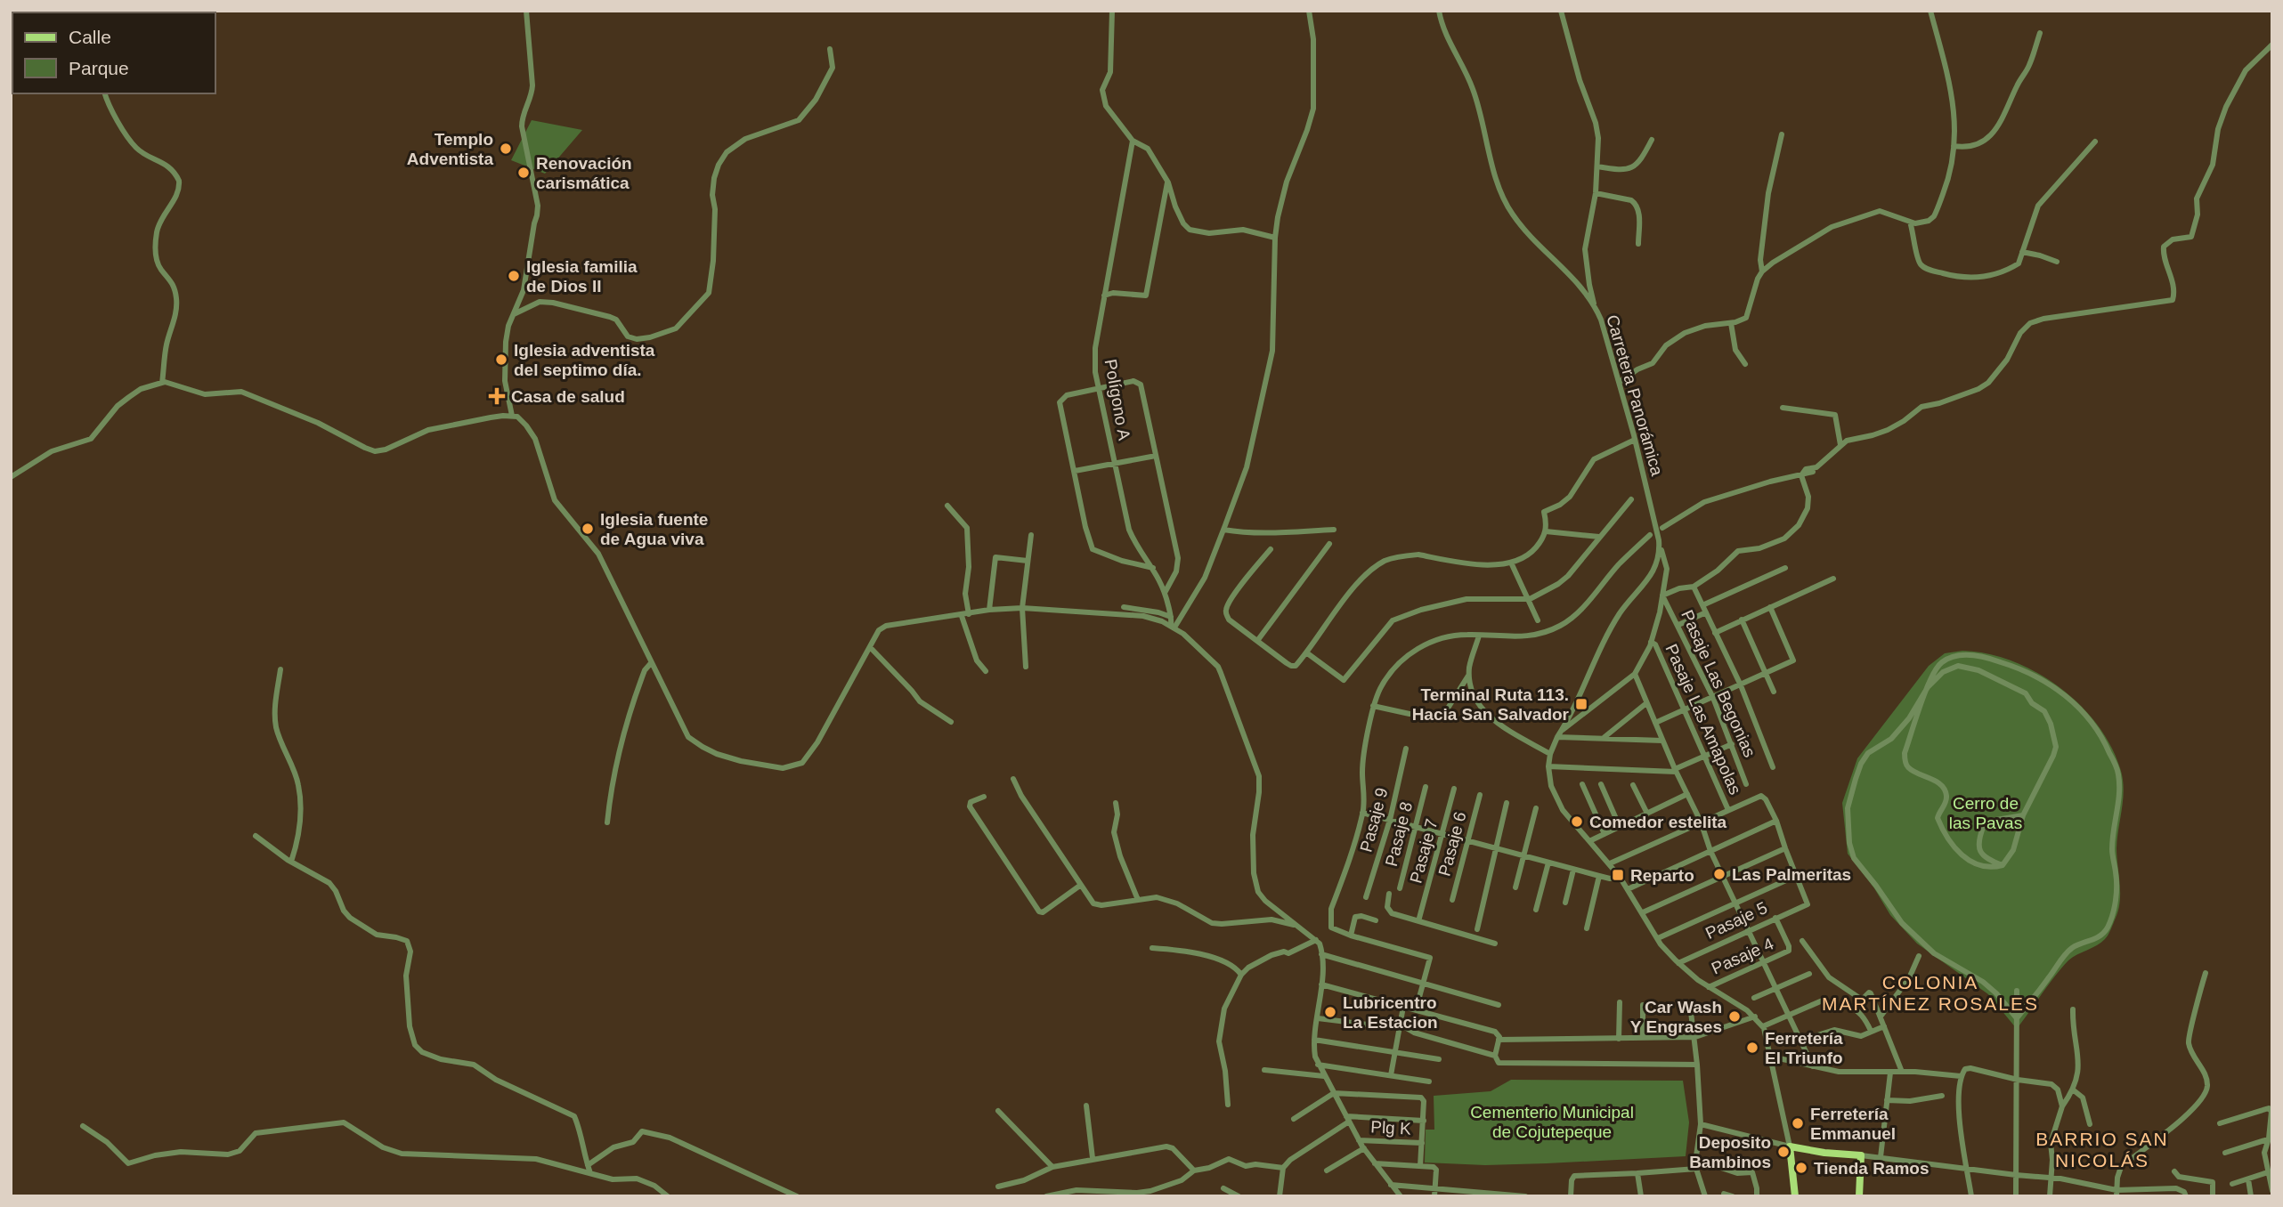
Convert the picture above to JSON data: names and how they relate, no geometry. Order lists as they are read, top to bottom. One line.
{"streets":{"street":["Carretera Panorámica","Polígono A","Pasaje Las Begonias","Pasaje Las Amapolas","Pasaje 9","Pasaje 8","Pasaje 6","Pasaje 7","Pasaje 5","Pasaje 4","Plg K"]},"crossings":[["Pasaje 5","Pasaje 4"]],"districts":["COLONIA MARTÍNEZ ROSALES","BARRIO SAN NICOLÁS"],"parks":["Cerro de las Pavas","Cementerio Municipal de Cojutepeque"],"places":{"other":["Templo Adventista","Renovación carismática","Iglesia familia de Dios II","Iglesia adventista del septimo día.","Iglesia fuente de Agua viva","Comedor estelita","Las Palmeritas","Lubricentro La Estacion","Car Wash Y Engrases","Ferretería El Triunfo","Ferretería Emmanuel","Deposito Bambinos","Tienda Ramos"],"health":["Casa de salud"],"transit":["Terminal Ruta 113. Hacia San Salvador","Reparto"]},"legend":["Calle","Parque"]}
